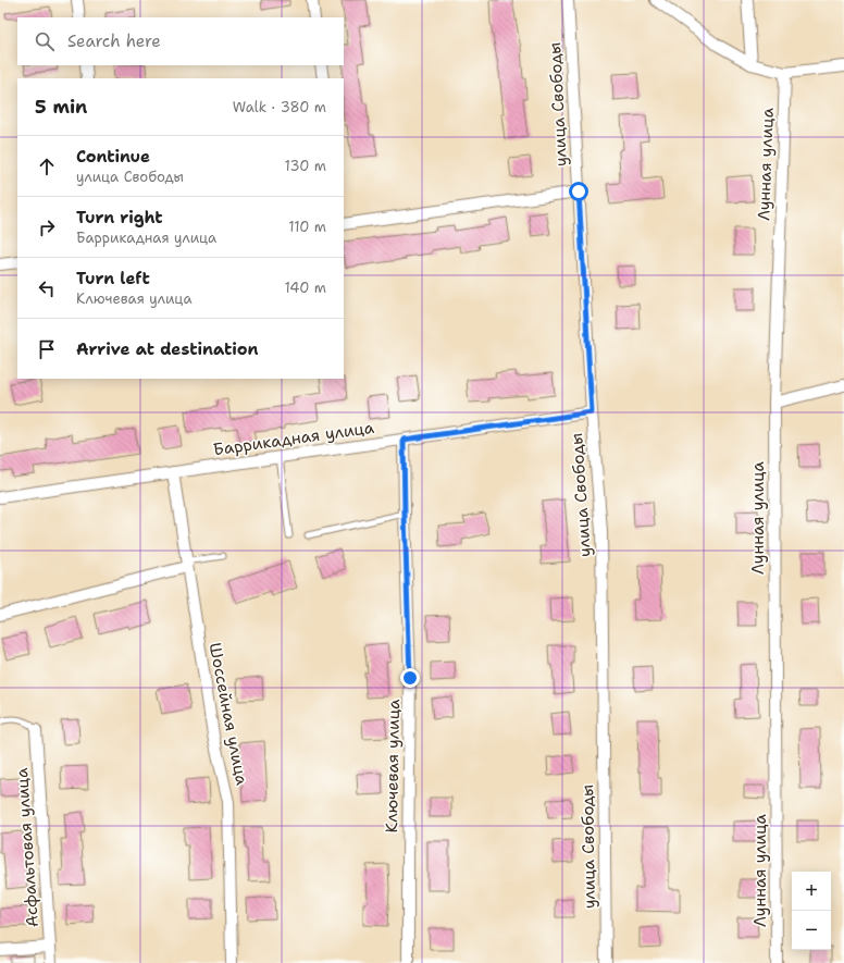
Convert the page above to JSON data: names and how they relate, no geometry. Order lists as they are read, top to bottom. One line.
{"streets":{"street":["улица Свободы","Лунная улица","Баррикадная улица","Шоссейная улица","Ключевая улица","Асфальтовая улица"]},"crossings":[["улица Свободы","Баррикадная улица"],["Баррикадная улица","Шоссейная улица"],["Баррикадная улица","Ключевая улица"]],"page":{"search":"Search here","heading":["5 min","Walk · 380 m"],"list":[["Continue","улица Свободы","130 m"],["Turn right","Баррикадная улица","110 m"],["Turn left","Ключевая улица","140 m"],"Arrive at destination"],"map_buttons":["+","−"]}}
